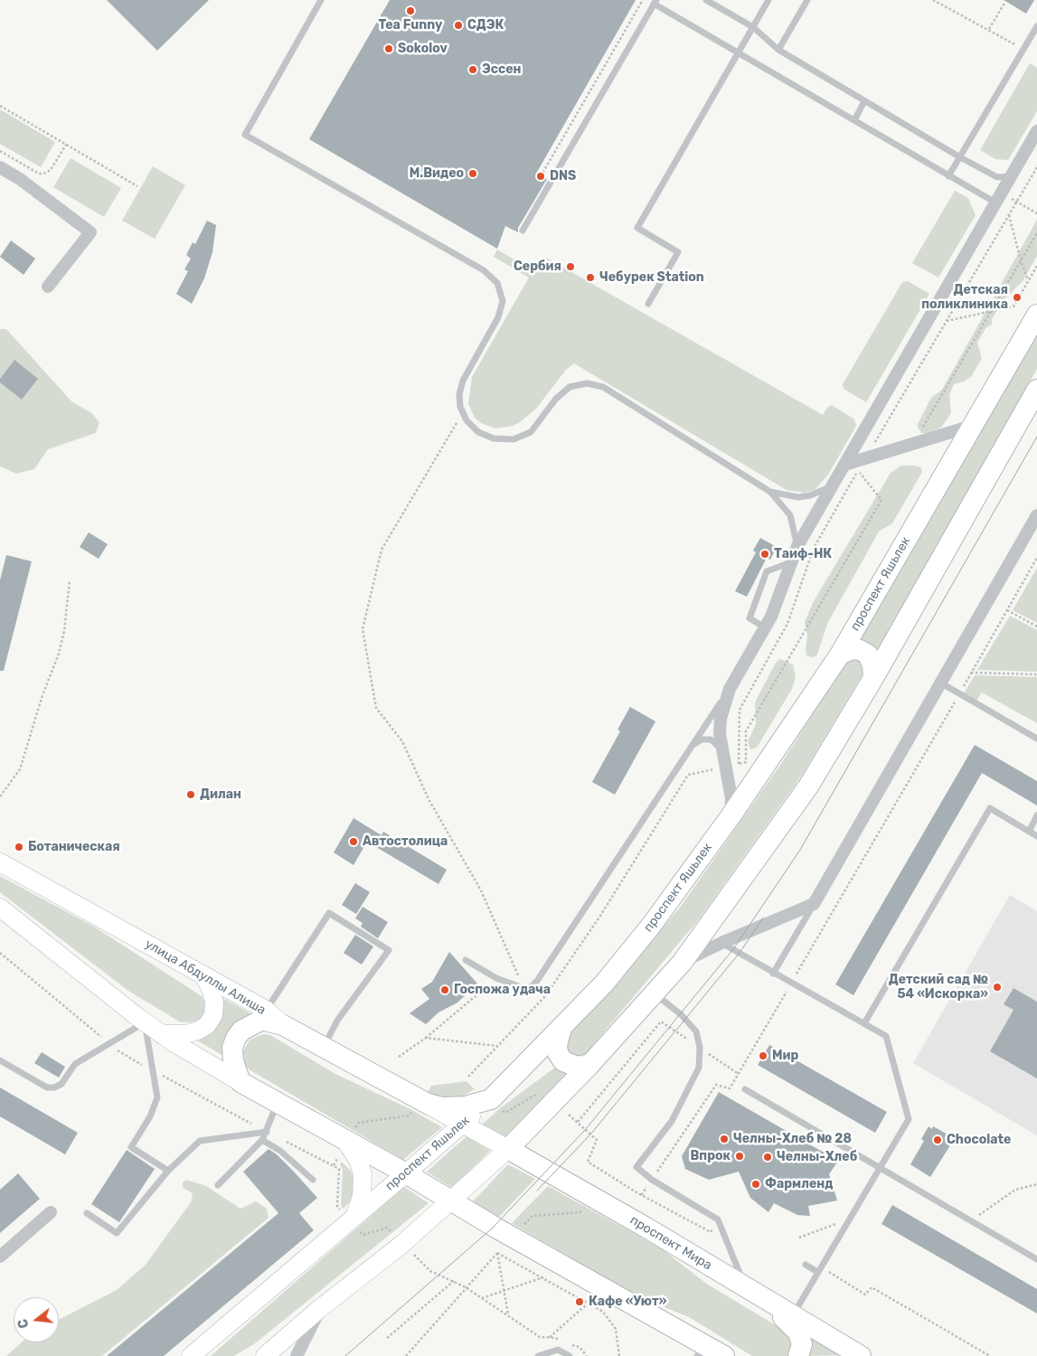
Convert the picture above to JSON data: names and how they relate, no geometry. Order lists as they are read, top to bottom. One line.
{"streets":{"main road":["проспект Яшьлек","улица Абдуллы Алиша","проспект Мира"]},"crossings":[["проспект Яшьлек","улица Абдуллы Алиша"],["улица Абдуллы Алиша","проспект Мира"]],"places":["Tea Funny","СДЭК","Sokolov","Эссен","М.Видео","DNS","Сербия","Чебурек Station","Детская поликлиника","Таиф-НК","Дилан","Автостолица","Ботаническая","Детский сад № 54 «Искорка»","Госпожа удача","Мир","Челны-Хлеб № 28","Chocolate","Впрок","Челны-Хлеб","Фармленд","Кафе «Уют»"],"north":"left"}
